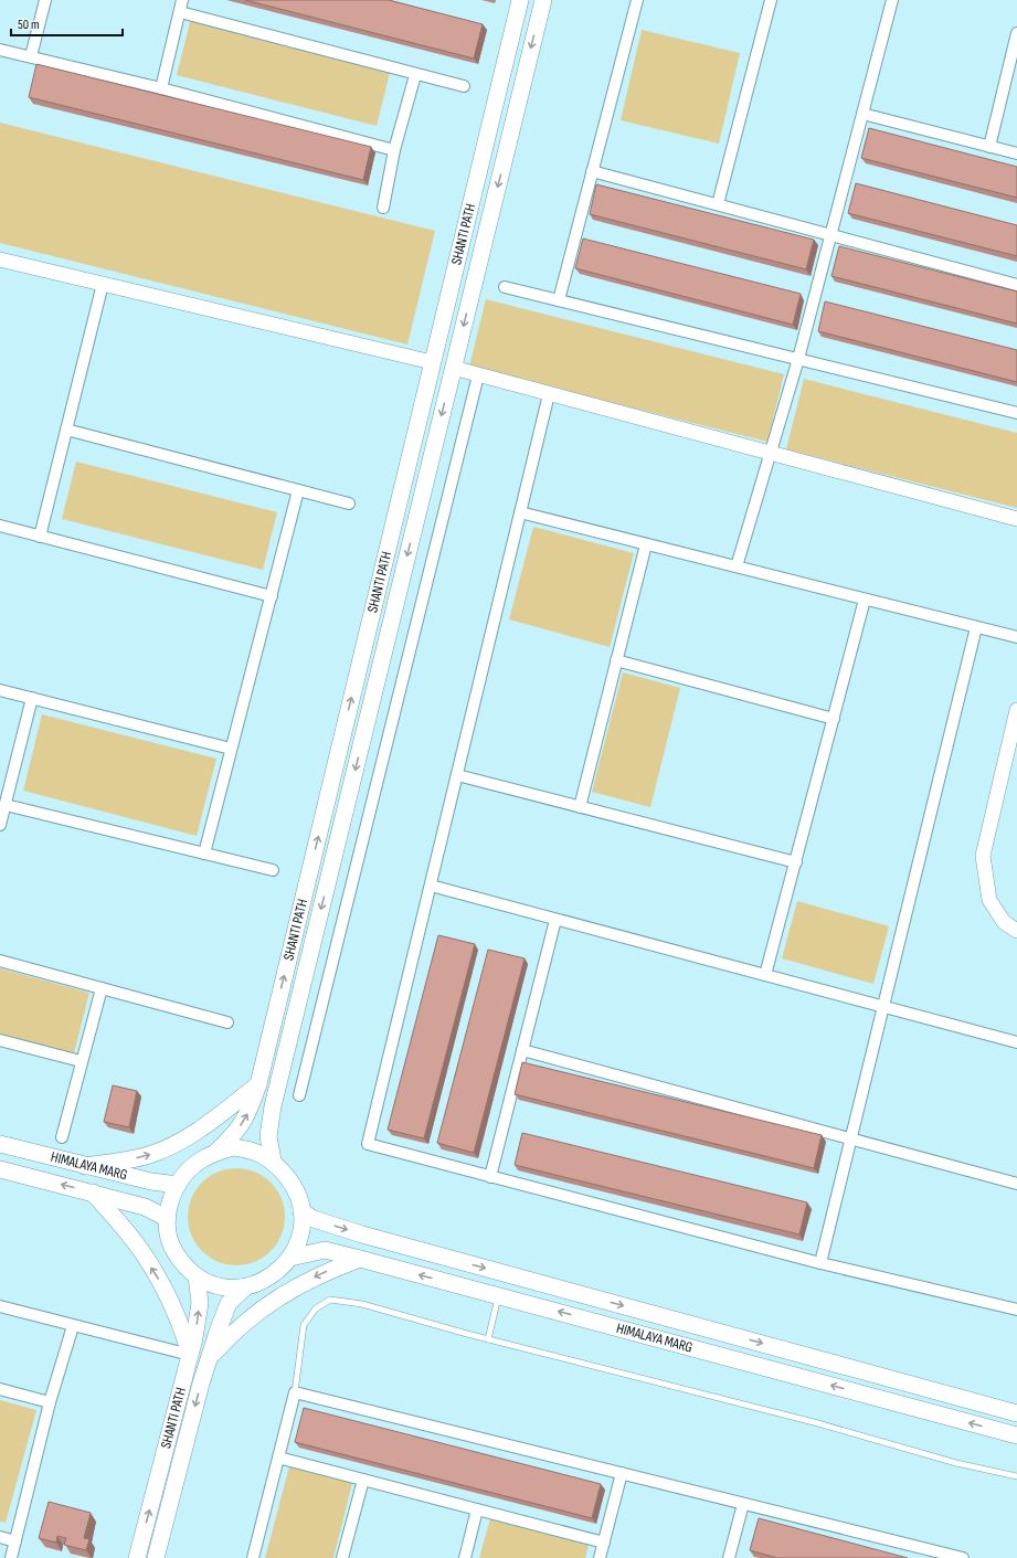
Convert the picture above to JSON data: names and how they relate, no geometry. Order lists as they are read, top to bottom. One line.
{"streets":{"main road":["SHANTI PATH","HIMALAYA MARG"]},"crossings":[["SHANTI PATH","HIMALAYA MARG"]],"scale_bar":"50 m"}
